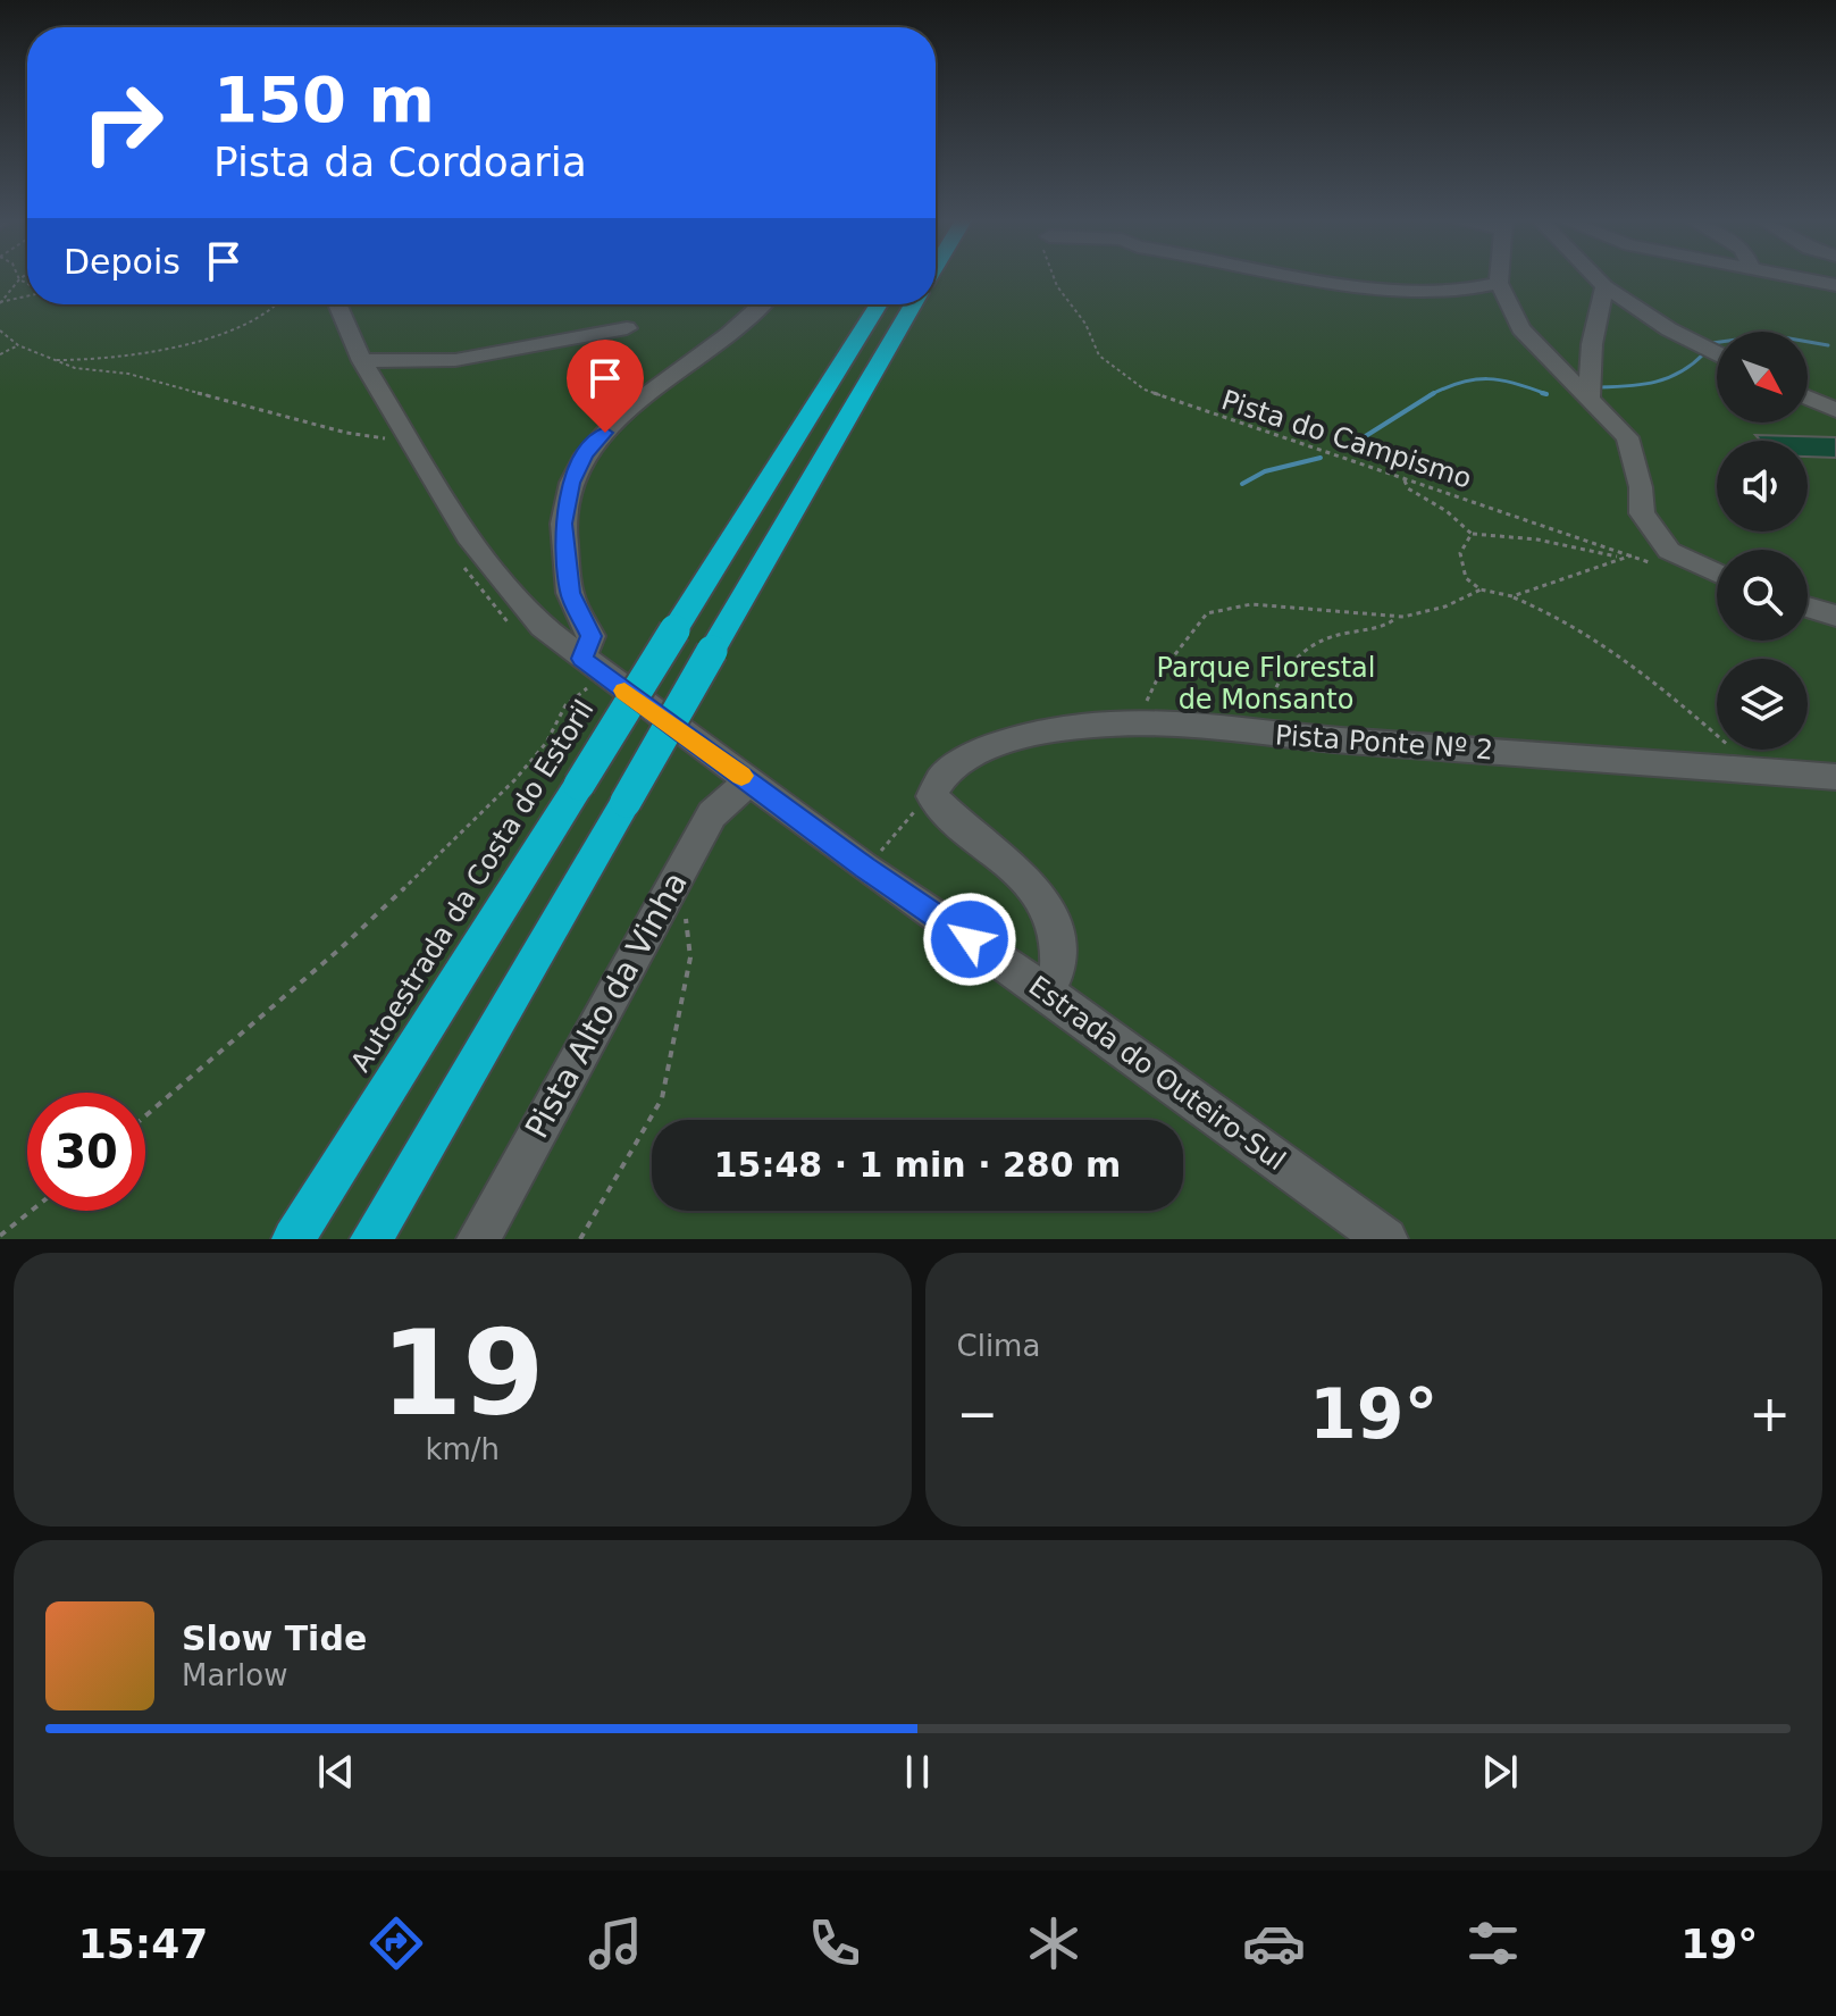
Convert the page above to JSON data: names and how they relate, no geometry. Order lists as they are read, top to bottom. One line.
{"streets":{"highway":["Autoestrada da Costa do Estoril"],"street":["Pista Ponte Nº 2","Pista Alto da Vinha","Estrada do Outeiro-Sul"],"path":["Pista do Campismo"]},"crossings":[["Pista Alto da Vinha","Estrada do Outeiro-Sul"]],"parks":["Parque Florestal de Monsanto"],"north":"bottom right","page":{"turn":["150 m","Pista da Cordoaria"],"then":"Depois","limit":"30","trip":"15:48 · 1 min · 280 m","tile":[["19","km/h"],"Clima"],"heat":["−","19°","+"],"song":["Slow Tide","Marlow"],"tabs":["15:47","19°"]}}
